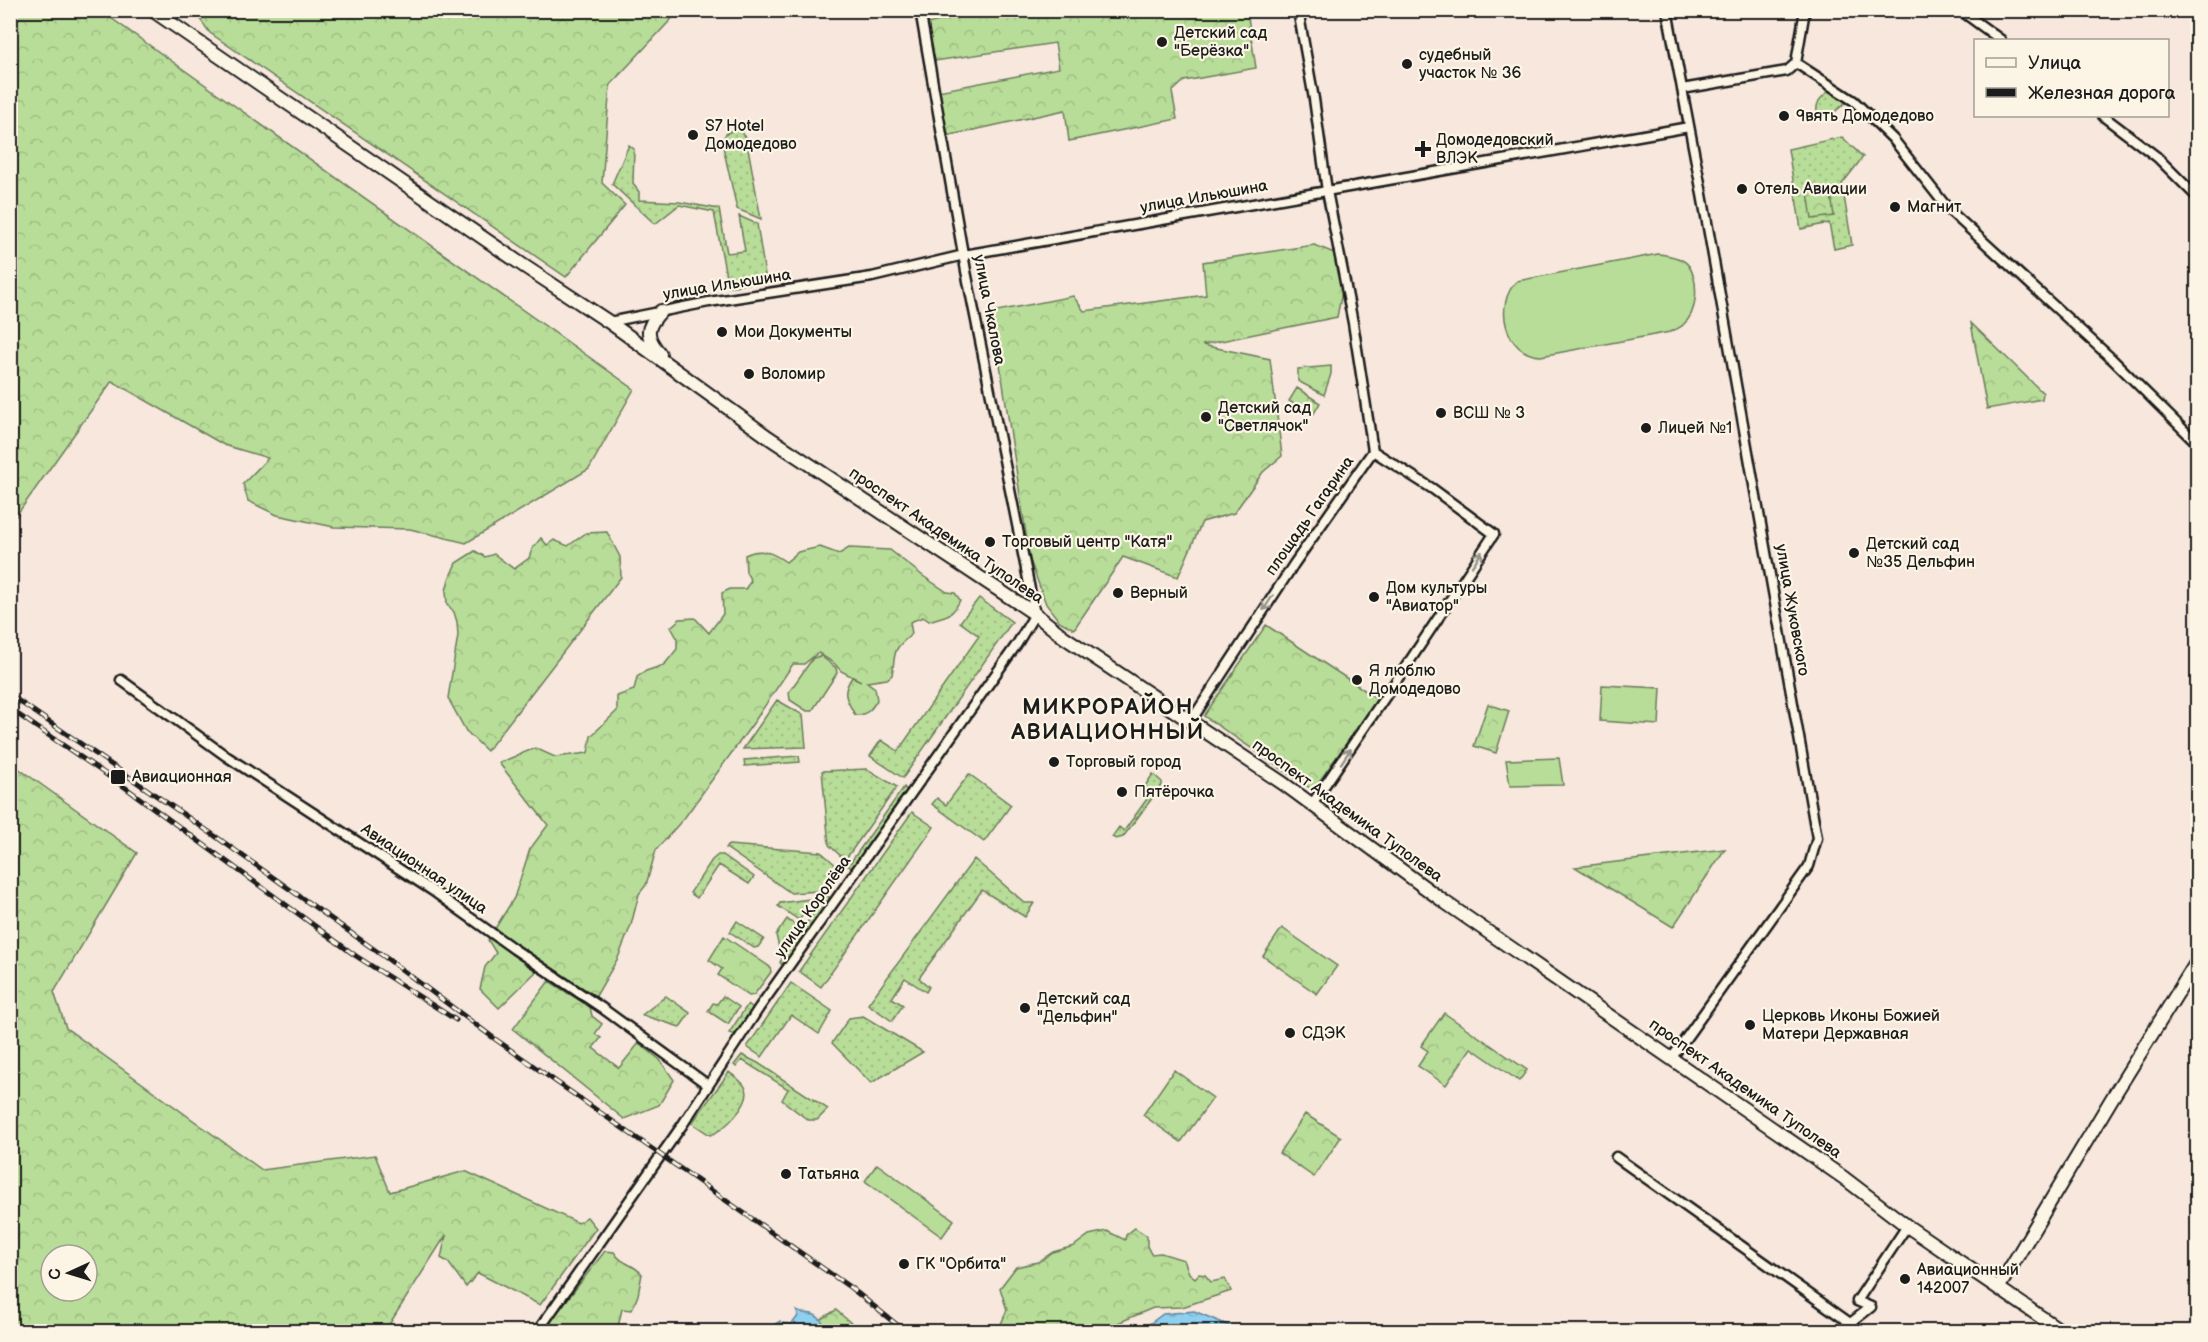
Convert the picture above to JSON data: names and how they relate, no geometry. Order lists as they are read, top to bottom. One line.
{"streets":{"main road":["проспект Академика Туполева"],"street":["улица Ильюшина","улица Чкалова","площадь Гагарина","улица Жуковского","Авиационная улица","улица Королёва"]},"crossings":[["улица Ильюшина","улица Чкалова"],["улица Ильюшина","проспект Академика Туполева"],["улица Ильюшина","улица Жуковского"],["улица Чкалова","проспект Академика Туполева"],["улица Чкалова","улица Королёва"],["площадь Гагарина","проспект Академика Туполева"],["проспект Академика Туполева","улица Жуковского"],["проспект Академика Туполева","улица Королёва"],["Авиационная улица","улица Королёва"]],"districts":["МИКРОРАЙОН АВИАЦИОННЫЙ"],"places":{"other":["Детский сад \"Берёзка\"","судебный участок № 36","9вять Домодедово","S7 Hotel Домодедово","Отель Авиации","Магнит","Мои Документы","Воломир","ВСШ № 3","Детский сад \"Светлячок\"","Лицей №1","Торговый центр \"Катя\"","Детский сад №35 Дельфин","Верный","Дом культуры \"Авиатор\"","Я люблю Домодедово","Торговый город","Пятёрочка","Детский сад \"Дельфин\"","Церковь Иконы Божией Матери Державная","СДЭК","Татьяна","ГК \"Орбита\"","Авиационный 142007"],"health":["Домодедовский ВЛЭК"],"transit":["Авиационная"]},"legend":["Улица","Железная дорога"],"north":"left"}
